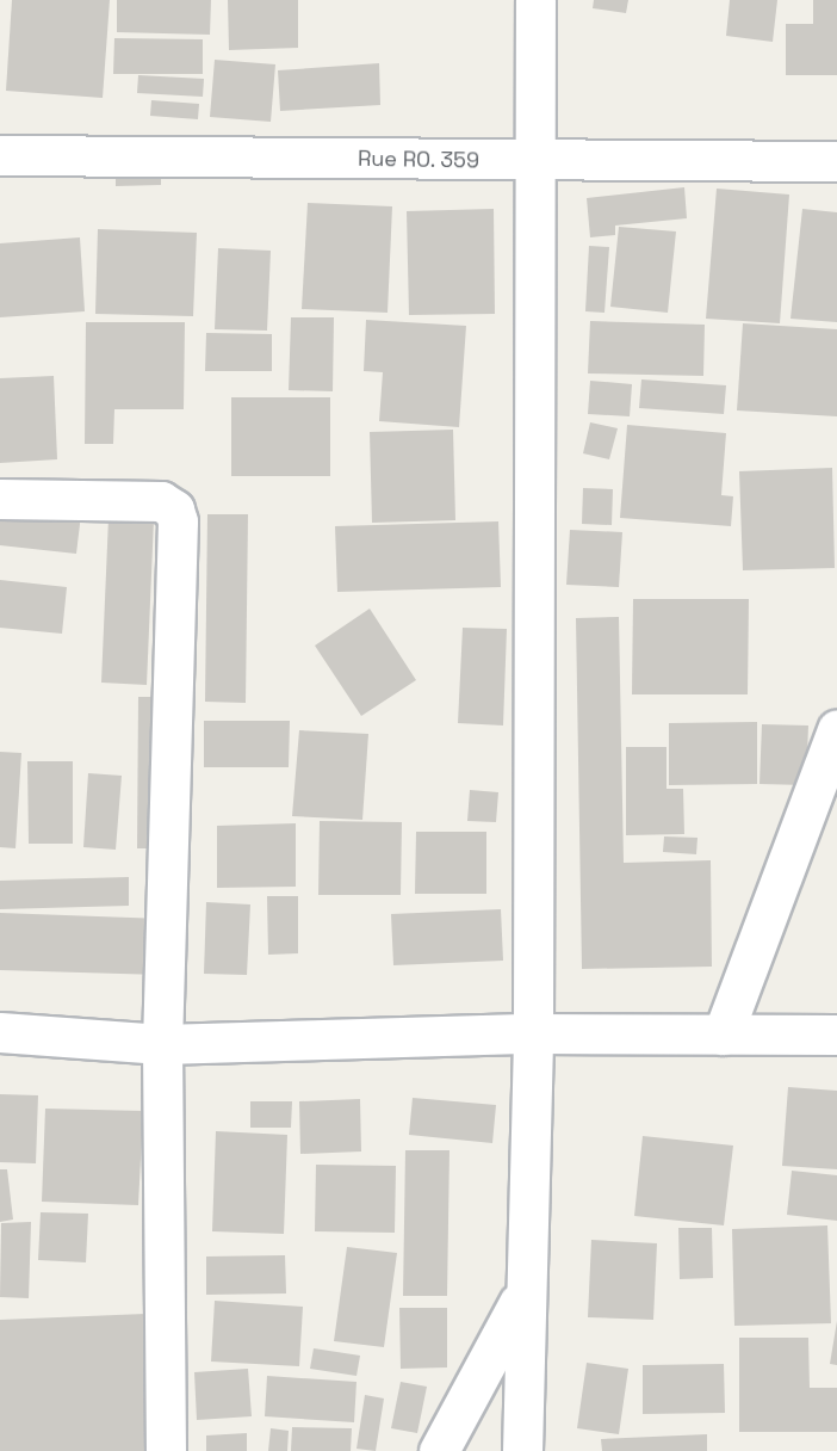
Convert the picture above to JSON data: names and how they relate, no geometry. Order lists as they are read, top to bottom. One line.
{"streets":{"street":["Rue RO. 359"]}}
